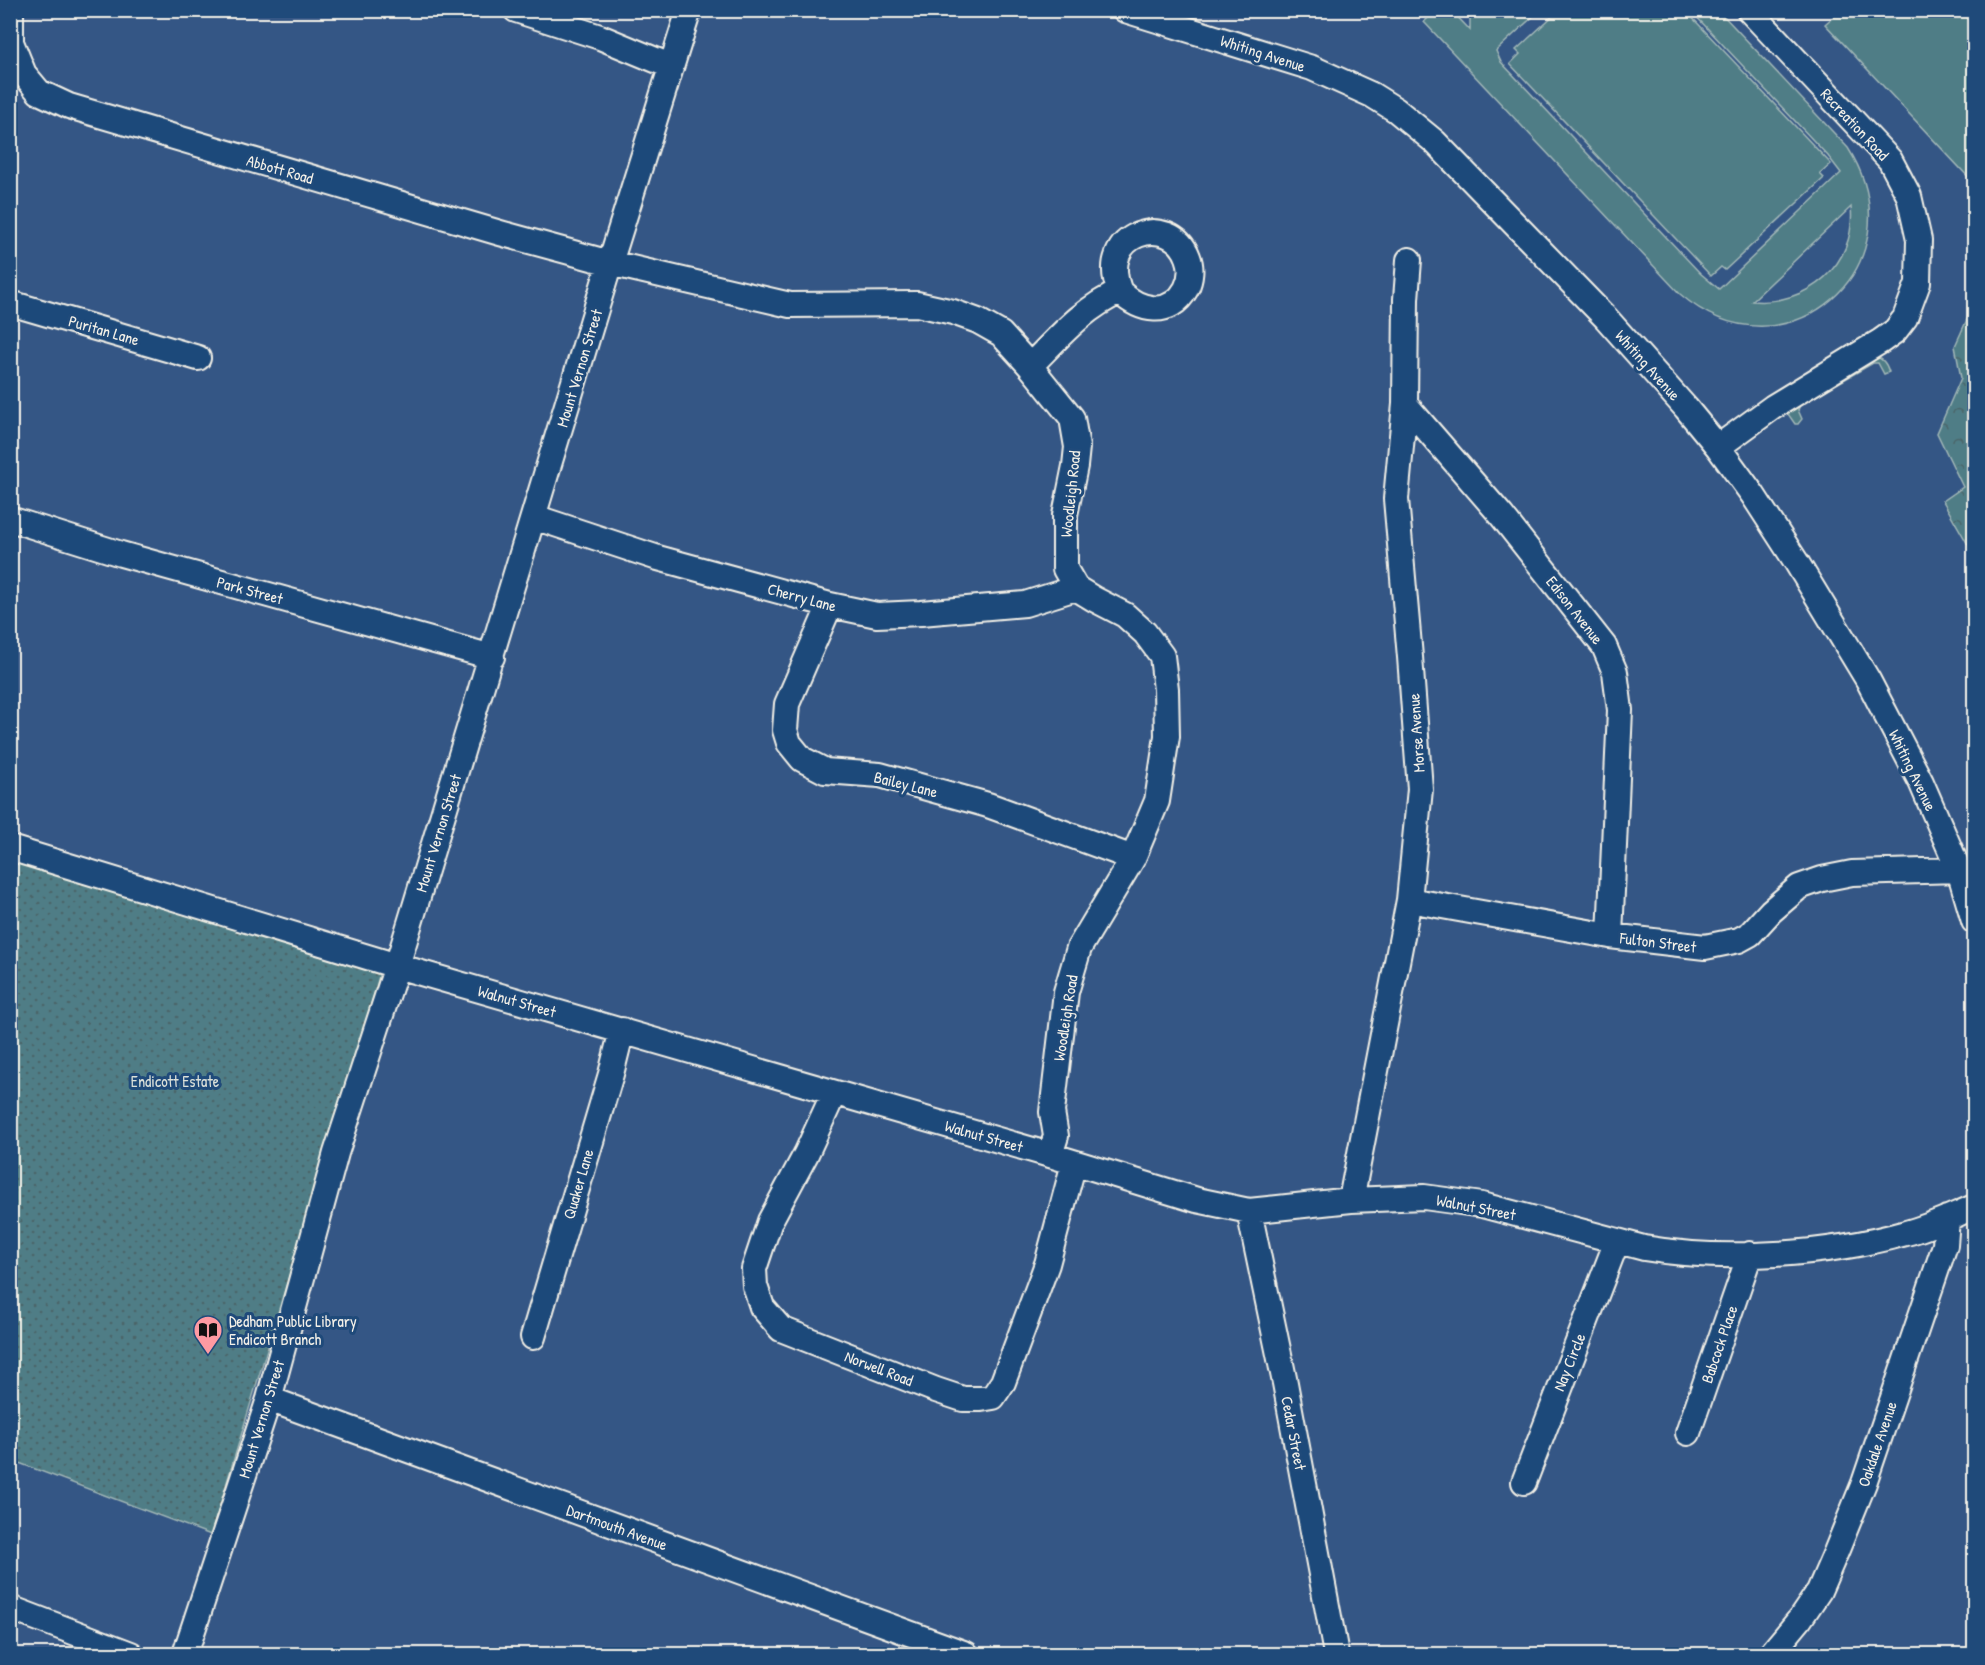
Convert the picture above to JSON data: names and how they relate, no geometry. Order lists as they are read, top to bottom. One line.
{"streets":{"street":["Whiting Avenue","Recreation Road","Abbott Road","Puritan Lane","Mount Vernon Street","Woodleigh Road","Park Street","Cherry Lane","Edison Avenue","Morse Avenue","Bailey Lane","Fulton Street","Walnut Street","Quaker Lane","Babcock Place","Nay Circle","Norwell Road","Cedar Street","Oakdale Avenue","Dartmouth Avenue"]},"crossings":[["Whiting Avenue","Recreation Road"],["Whiting Avenue","Fulton Street"],["Abbott Road","Mount Vernon Street"],["Abbott Road","Woodleigh Road"],["Mount Vernon Street","Woodleigh Road"],["Mount Vernon Street","Park Street"],["Mount Vernon Street","Cherry Lane"],["Mount Vernon Street","Walnut Street"],["Mount Vernon Street","Dartmouth Avenue"],["Woodleigh Road","Cherry Lane"],["Woodleigh Road","Bailey Lane"],["Woodleigh Road","Walnut Street"],["Cherry Lane","Bailey Lane"],["Edison Avenue","Morse Avenue"],["Edison Avenue","Fulton Street"],["Morse Avenue","Fulton Street"],["Morse Avenue","Walnut Street"],["Walnut Street","Quaker Lane"],["Walnut Street","Babcock Place"],["Walnut Street","Nay Circle"],["Walnut Street","Norwell Road"],["Walnut Street","Cedar Street"],["Walnut Street","Oakdale Avenue"]],"parks":["Endicott Estate"],"places":{"library":["Dedham Public Library Endicott Branch"]}}
